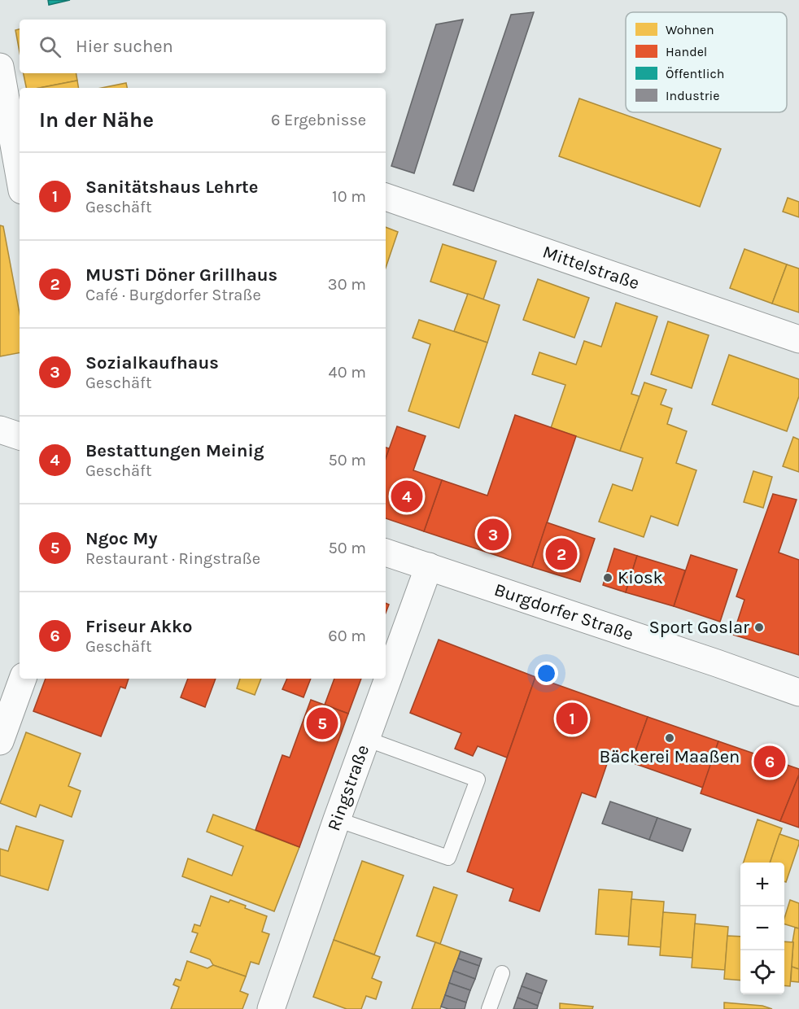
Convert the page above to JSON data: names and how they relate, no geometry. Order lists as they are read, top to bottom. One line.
{"streets":{"street":["Mittelstraße","Burgdorfer Straße","Ringstraße"]},"crossings":[["Burgdorfer Straße","Ringstraße"]],"places":["Kiosk","Sport Goslar","Bäckerei Maaßen"],"legend":["Wohnen","Handel","Öffentlich","Industrie"],"page":{"search":"Hier suchen","heading":["In der Nähe","6 Ergebnisse"],"list":[{"mark":"1","name":"Sanitätshaus Lehrte","note":"Geschäft","value":"10 m"},{"mark":"2","name":"MUSTi Döner Grillhaus","note":"Café · Burgdorfer Straße","value":"30 m"},{"mark":"3","name":"Sozialkaufhaus","note":"Geschäft","value":"40 m"},{"mark":"4","name":"Bestattungen Meinig","note":"Geschäft","value":"50 m"},{"mark":"5","name":"Ngoc My","note":"Restaurant · Ringstraße","value":"50 m"},{"mark":"6","name":"Friseur Akko","note":"Geschäft","value":"60 m"}],"pins":["4","3","2","1","5","6"],"map_buttons":["+","−"]}}
